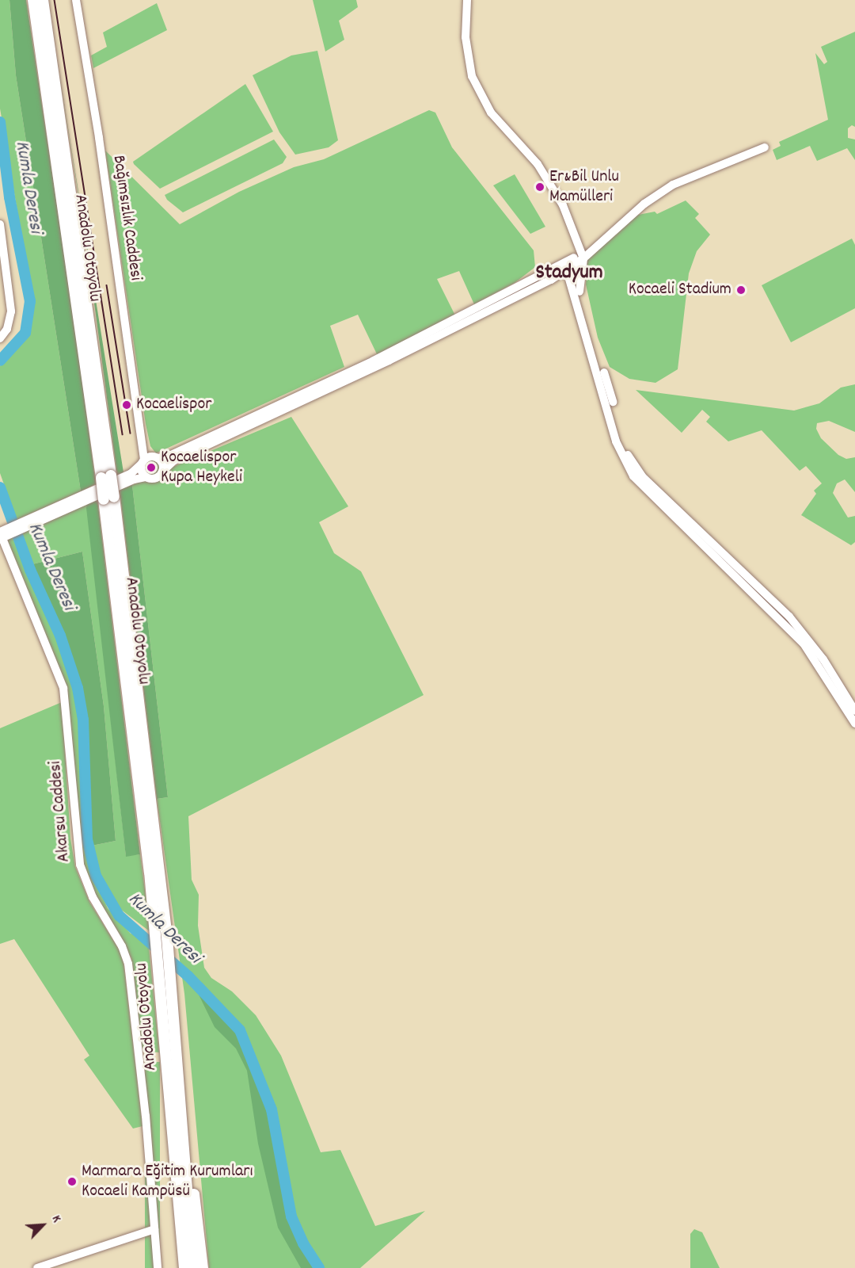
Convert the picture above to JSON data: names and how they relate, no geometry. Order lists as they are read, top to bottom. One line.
{"streets":{"highway":["Anadolu Otoyolu"],"main road":["Bağımsızlık Caddesi","Akarsu Caddesi"]},"districts":["Stadyum"],"water":["Kumla Deresi"],"places":["Er&Bil Unlu Mamülleri","Kocaeli Stadium","Kocaelispor","Kocaelispor Kupa Heykeli","Marmara Eğitim Kurumları Kocaeli Kampüsü"],"north":"top right"}
